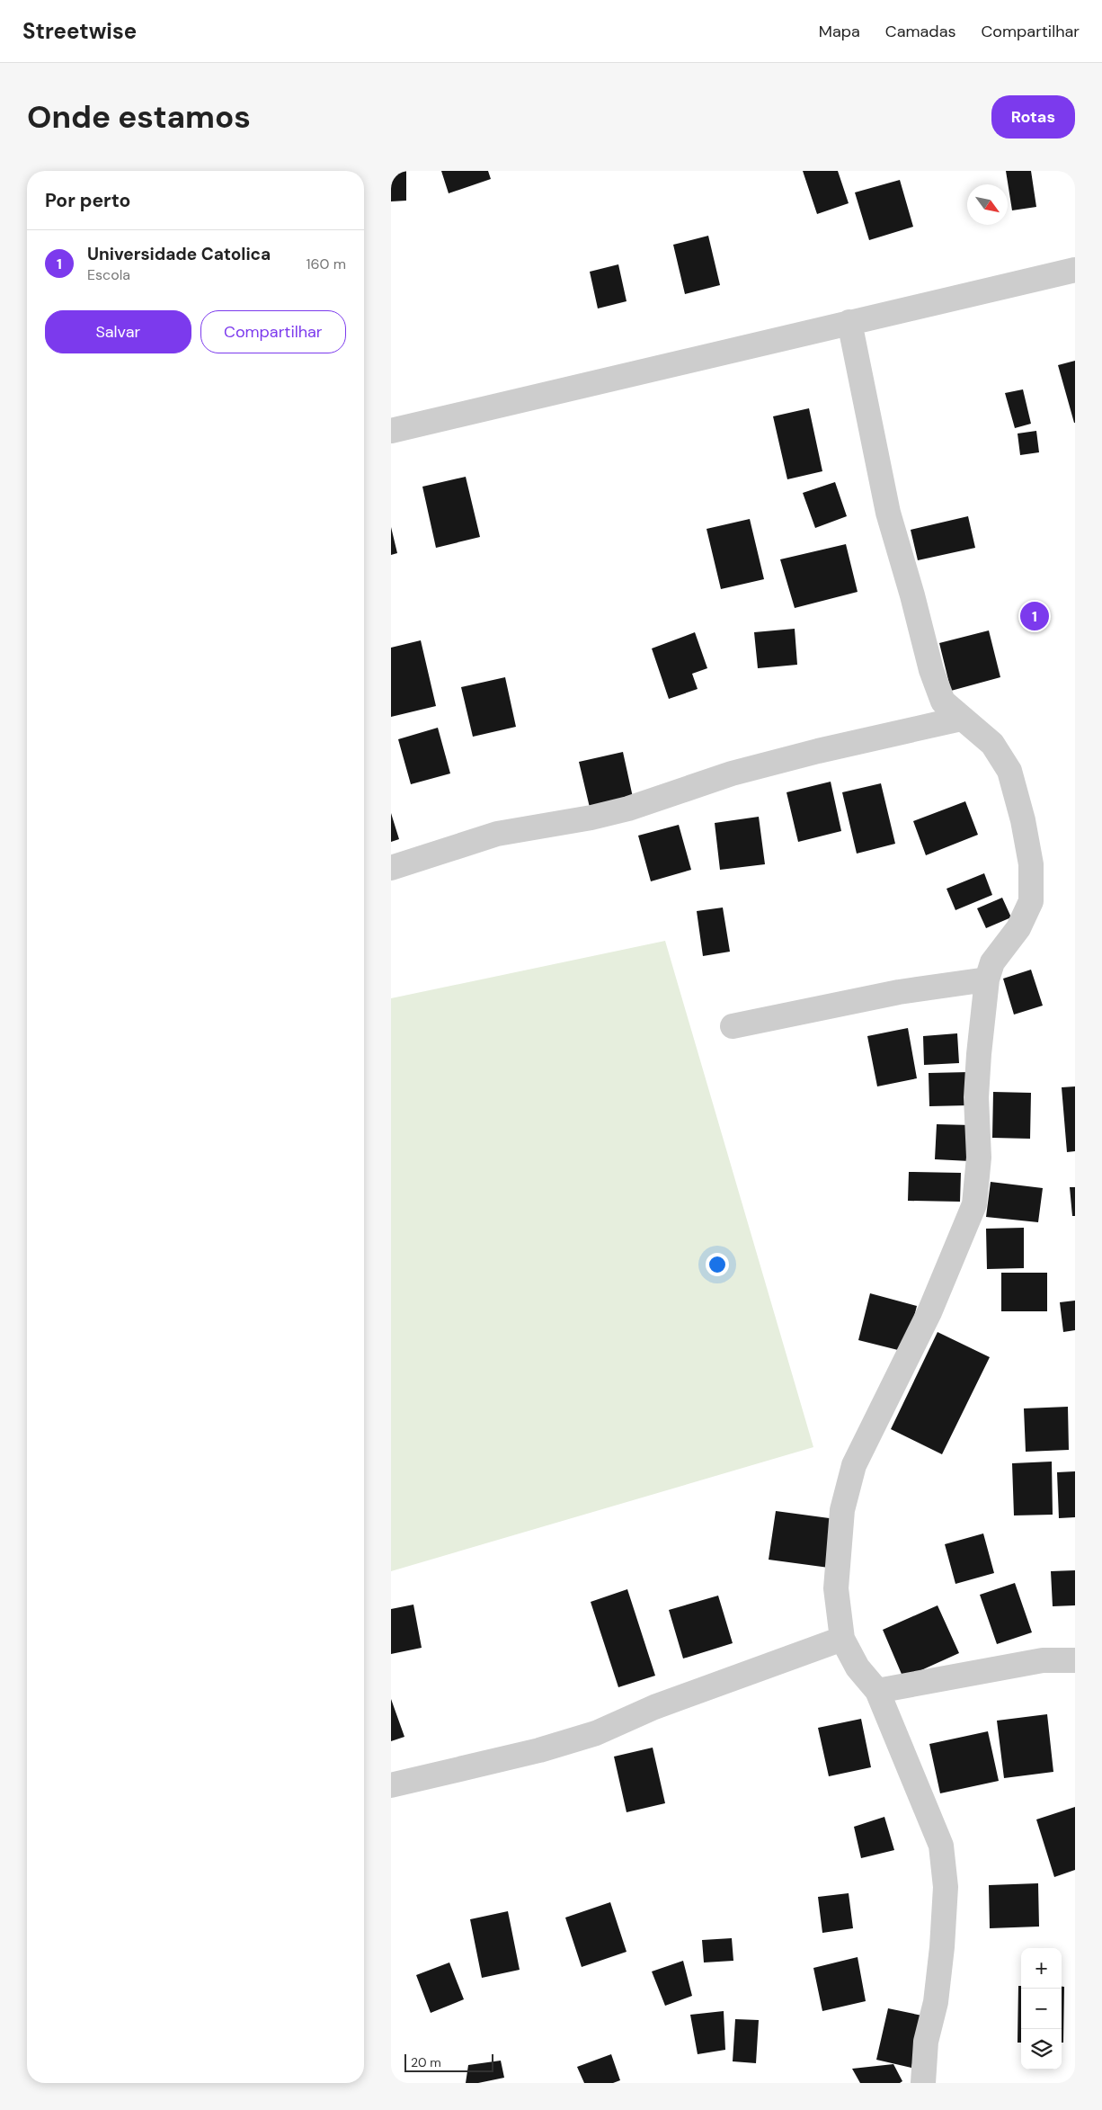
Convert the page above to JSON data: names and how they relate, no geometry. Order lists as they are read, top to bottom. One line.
{"scale_bar":"20 m","north":"bottom right","page":{"header":"Streetwise","nav":["Mapa","Camadas","Compartilhar"],"buttons":["Rotas",["Salvar","Compartilhar"]],"title":"Onde estamos","heading":"Por perto","list":[{"mark":"1","name":"Universidade Catolica","note":"Escola","value":"160 m"}],"pins":"1","map_buttons":["+","−"],"scale":"20 m"}}
